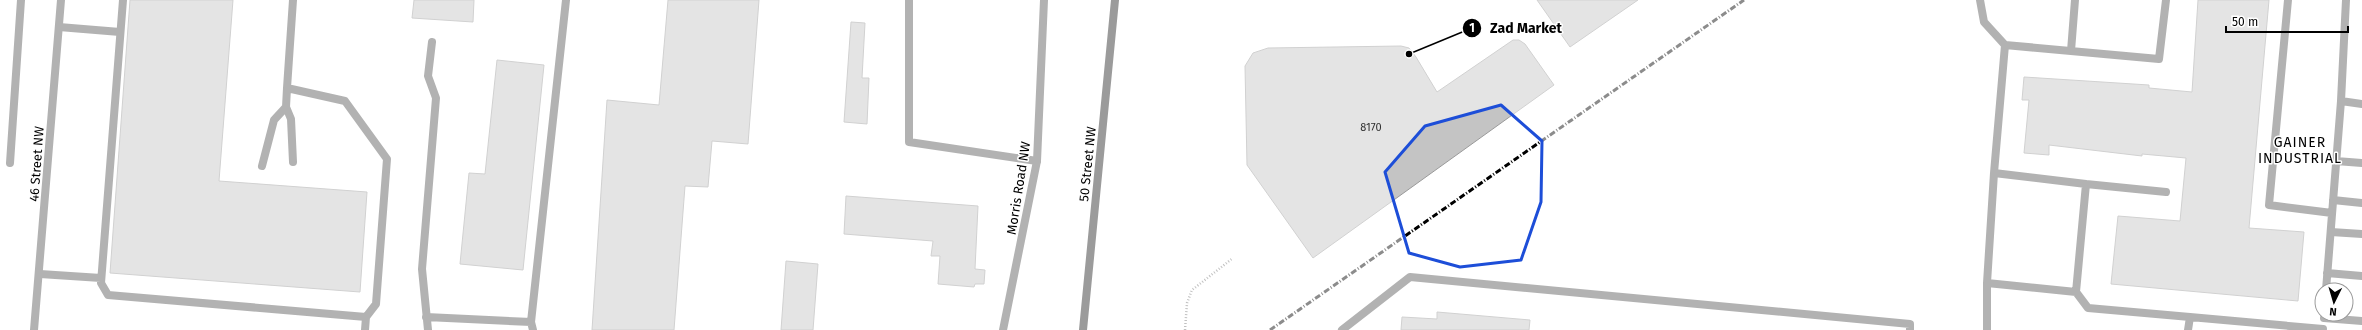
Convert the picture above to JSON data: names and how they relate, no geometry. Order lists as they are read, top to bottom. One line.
{"streets":{"main road":["50 Street NW"],"street":["46 Street NW","Morris Road NW"]},"districts":["GAINER INDUSTRIAL"],"places":["Zad Market"],"house_numbers":["8170"],"scale_bar":"50 m","north":"bottom"}
